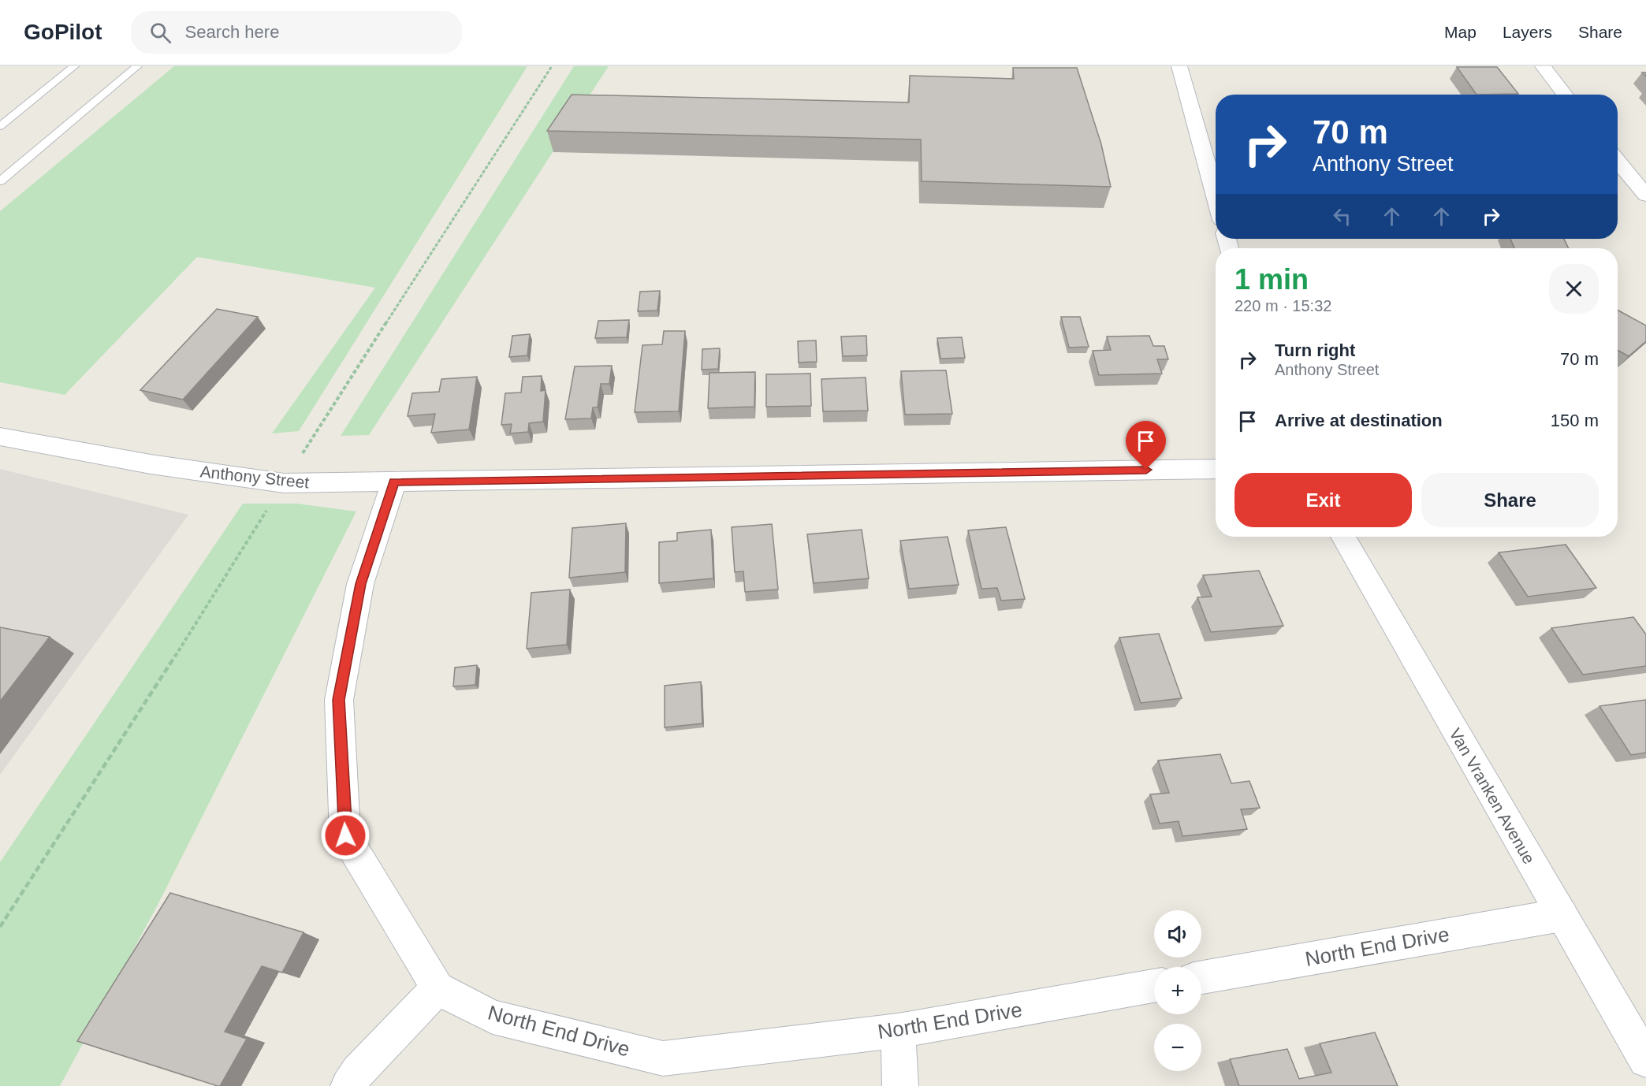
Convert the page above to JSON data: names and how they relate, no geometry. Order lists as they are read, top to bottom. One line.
{"streets":{"street":["Anthony Street","Van Vranken Avenue","North End Drive"]},"crossings":[["Van Vranken Avenue","North End Drive"]],"page":{"header":"GoPilot","search":"Search here","nav":["Map","Layers","Share"],"turn":["70 m","Anthony Street"],"heading":["1 min","220 m · 15:32"],"list":[{"name":"Turn right","note":"Anthony Street","value":"70 m"},{"name":"Arrive at destination","value":"150 m"}],"buttons":["Exit","Share"],"map_buttons":["+","−"]}}
